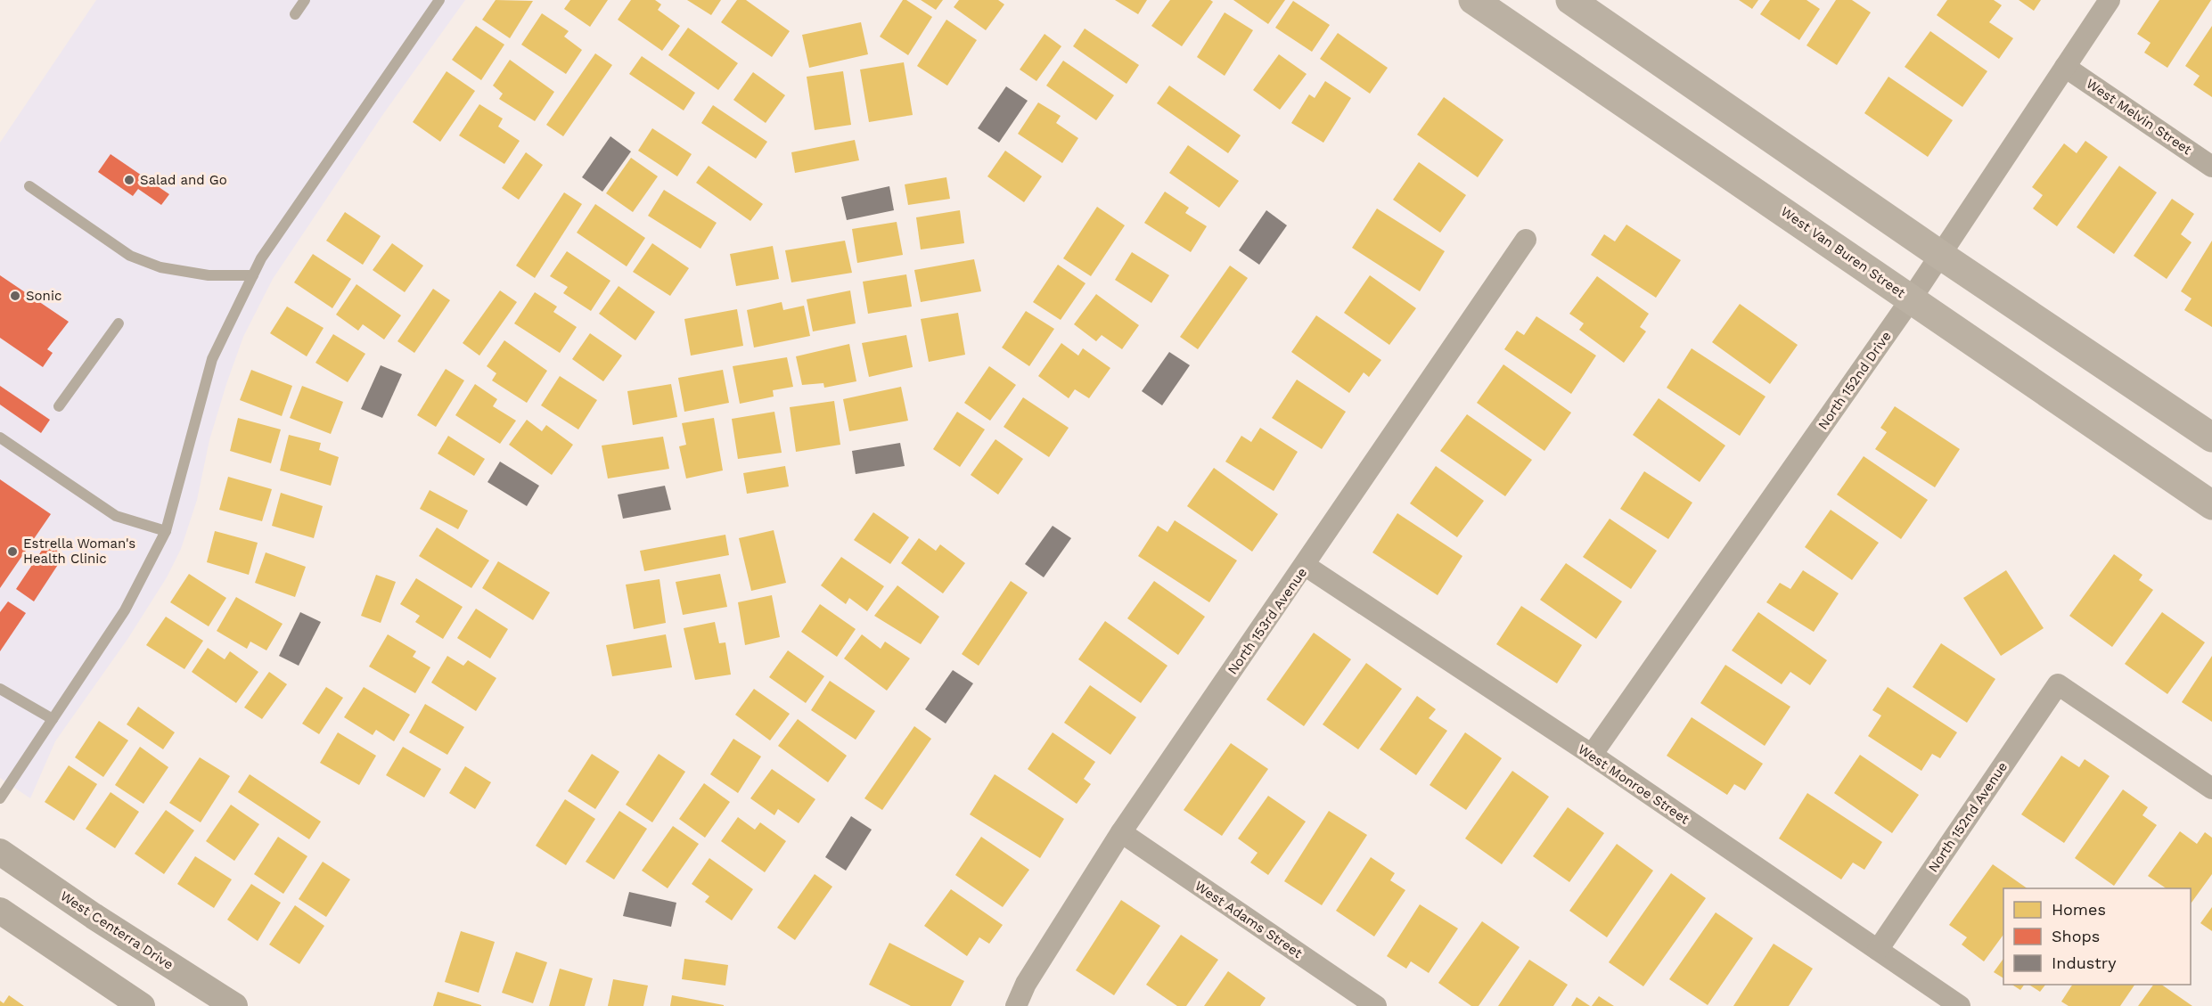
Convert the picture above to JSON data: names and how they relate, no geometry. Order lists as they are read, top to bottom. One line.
{"streets":{"main road":["West Van Buren Street"],"street":["West Melvin Street","North 152nd Drive","North 153rd Avenue","West Monroe Street","North 152nd Avenue","West Adams Street","West Centerra Drive"]},"crossings":[["West Melvin Street","North 152nd Drive"],["West Van Buren Street","North 152nd Drive"],["North 152nd Drive","West Monroe Street"],["North 153rd Avenue","West Monroe Street"],["North 153rd Avenue","West Adams Street"],["West Monroe Street","North 152nd Avenue"]],"places":["Salad and Go","Sonic","Estrella Woman's Health Clinic"],"legend":["Homes","Shops","Industry"]}
